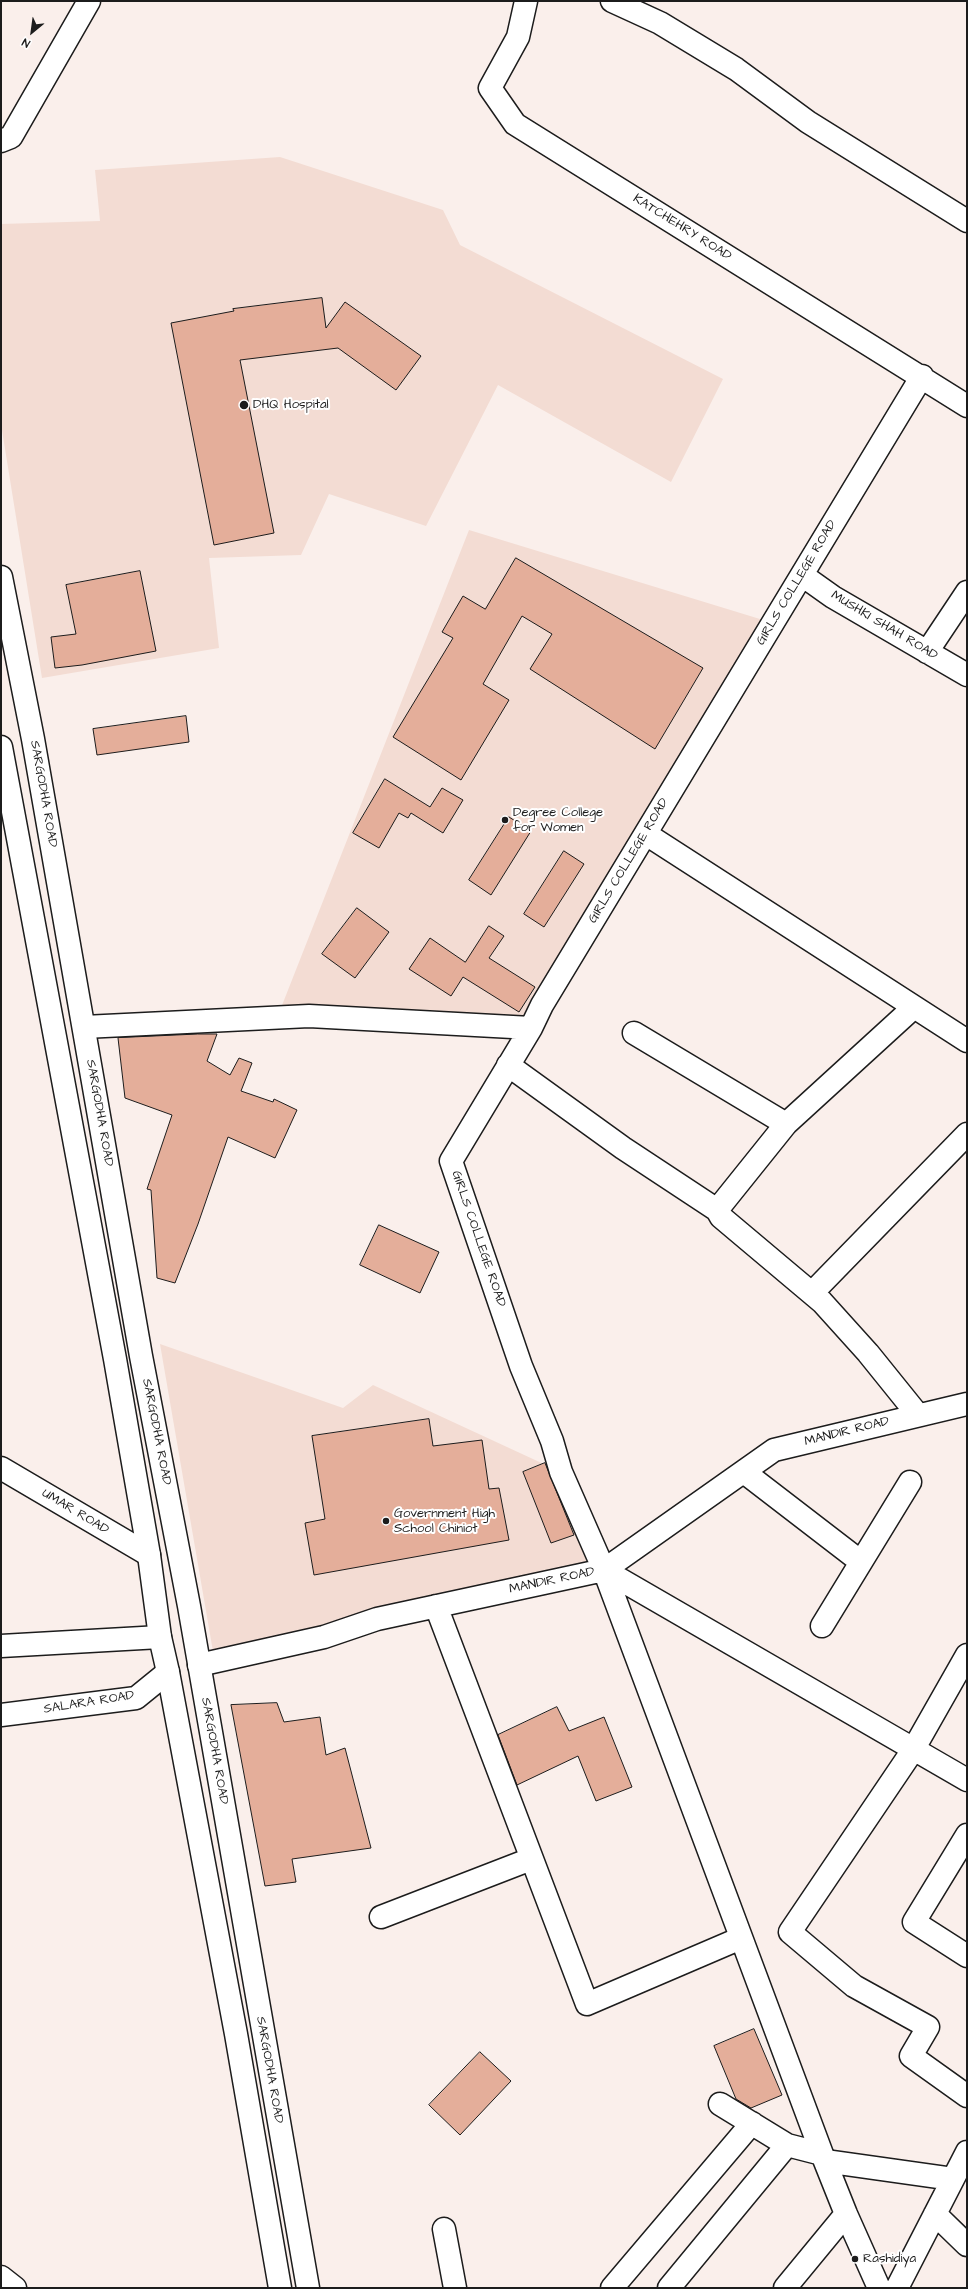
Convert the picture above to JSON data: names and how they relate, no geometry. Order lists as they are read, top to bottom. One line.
{"streets":{"main road":["KATCHEHRY ROAD","GIRLS COLLEGE ROAD","MUSHKI SHAH ROAD","SARGODHA ROAD","MANDIR ROAD","UMAR ROAD","SALARA ROAD"]},"crossings":[["KATCHEHRY ROAD","GIRLS COLLEGE ROAD"],["GIRLS COLLEGE ROAD","MUSHKI SHAH ROAD"],["GIRLS COLLEGE ROAD","MANDIR ROAD"],["SARGODHA ROAD","MANDIR ROAD"],["SARGODHA ROAD","UMAR ROAD"],["SARGODHA ROAD","SALARA ROAD"]],"places":["DHQ Hospital","Degree College for Women","Government High School Chiniot","Rashidiya"],"north":"bottom left"}
